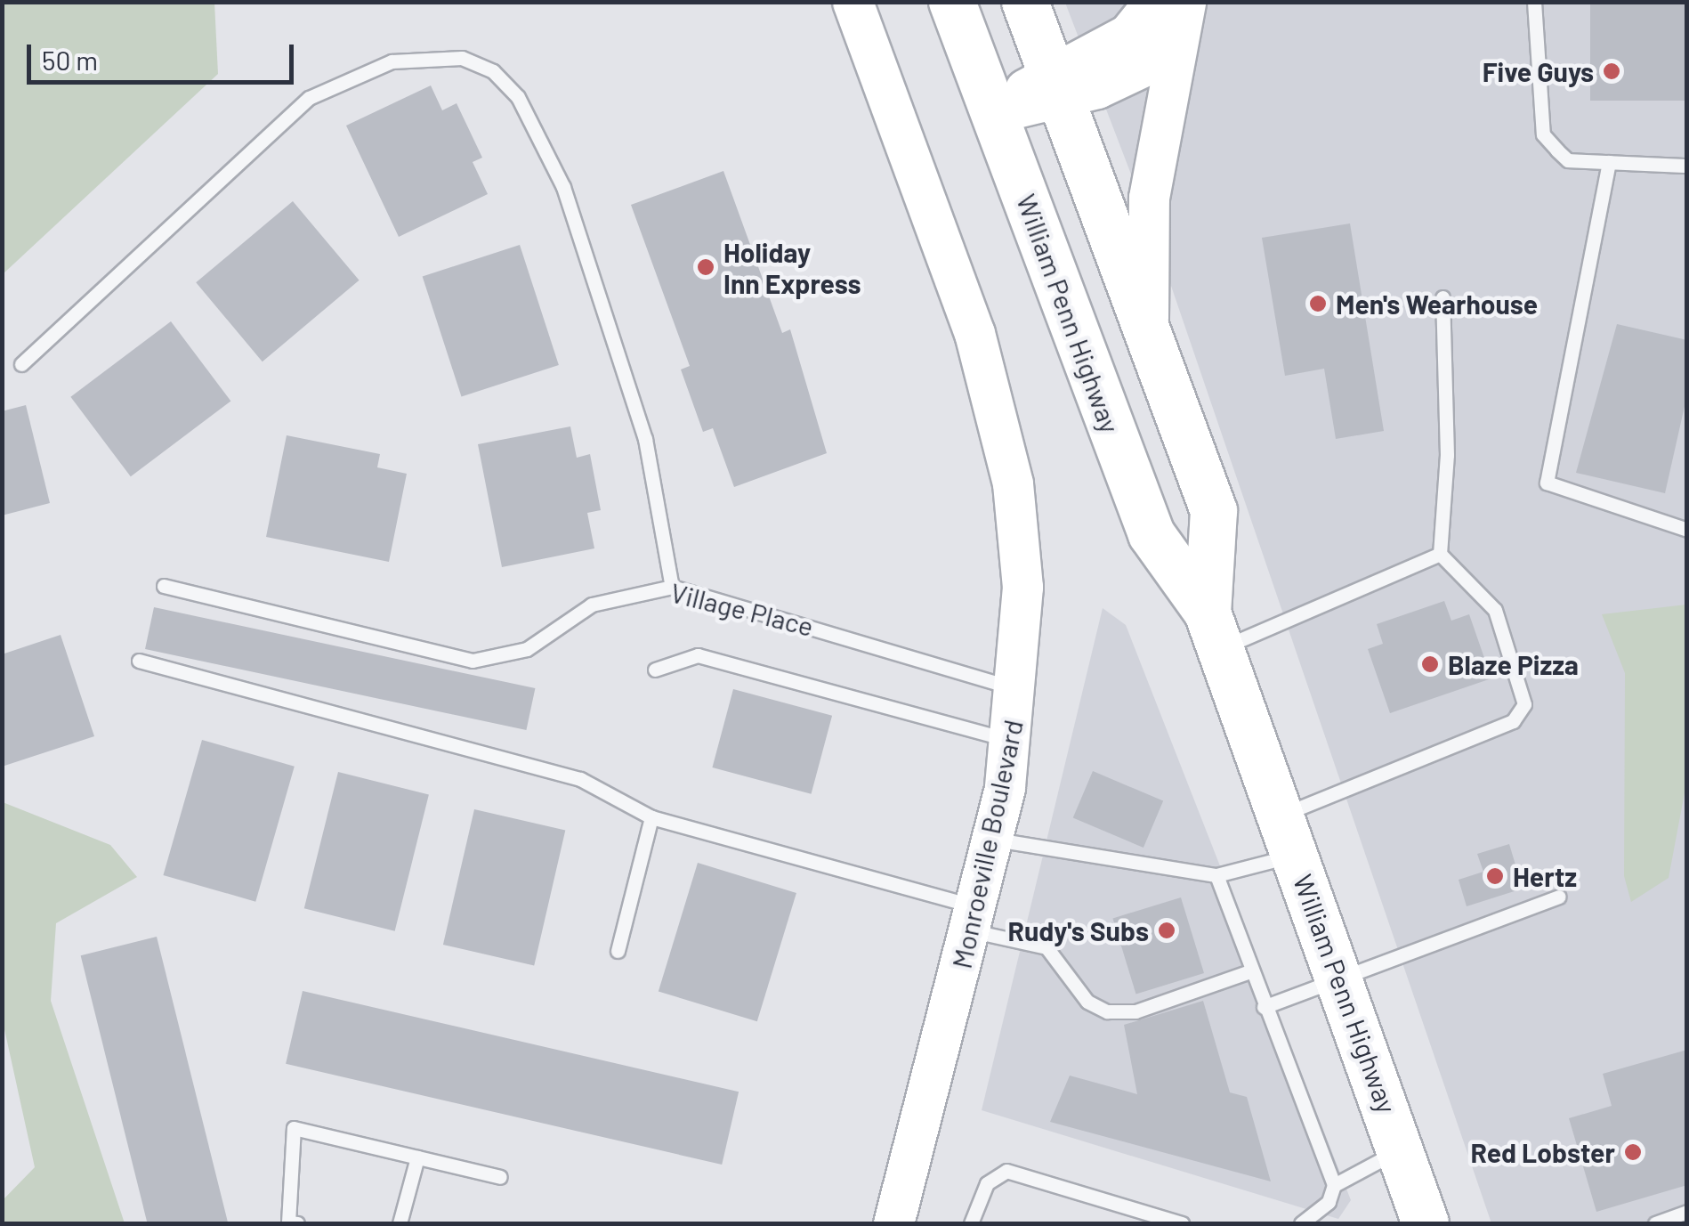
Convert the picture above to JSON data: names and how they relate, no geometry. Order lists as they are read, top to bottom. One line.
{"streets":{"highway":["William Penn Highway"],"main road":["Monroeville Boulevard"],"lane":["Village Place"]},"crossings":[["Village Place","Monroeville Boulevard"]],"places":["Five Guys","Holiday Inn Express","Men's Wearhouse","Blaze Pizza","Hertz","Rudy's Subs","Red Lobster"],"scale_bar":"50 m"}
